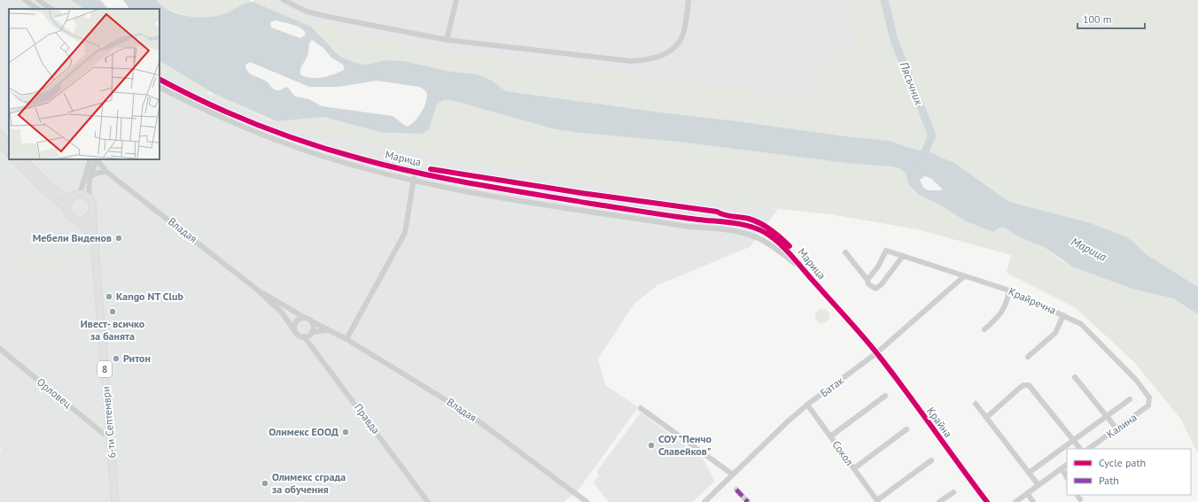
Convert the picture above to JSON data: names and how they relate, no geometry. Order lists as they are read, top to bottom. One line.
{"streets":{"main road":["8","6-ти Септември"],"street":["Марица","Владая","Крайречна","Батак","Орловец","Правда","Крайна","Калина","Сокол"]},"crossings":[["Марица","Батак"],["Марица","Крайна"],["Владая","Правда"],["Крайречна","Батак"],["Крайречна","Калина"],["8","6-ти Септември"],["Батак","Крайна"],["Батак","Сокол"],["Орловец","6-ти Септември"]],"water":["Пясъчник","Марица"],"places":["Мебели Виденов","Kango NT Club","Ивест- всичко за банята","Ритон","Олимекс ЕООД","СОУ \"Пенчо Славейков\"","Олимекс сграда за обучения"],"legend":["Cycle path","Path"],"scale_bar":"100 m"}
